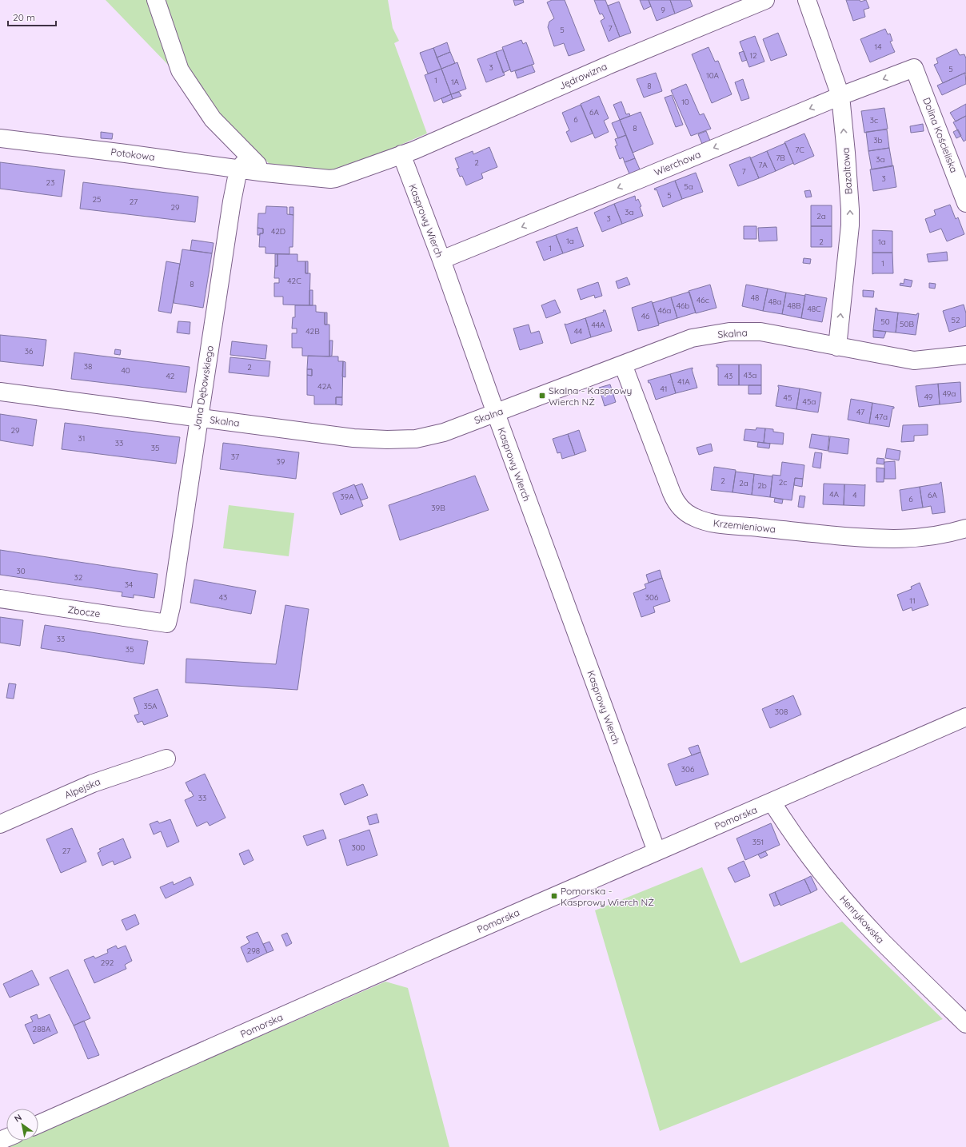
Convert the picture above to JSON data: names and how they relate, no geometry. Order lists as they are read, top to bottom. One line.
{"streets":{"street":["Jędrowizna","Dolina Kościeliska","Potokowa","Wierchowa","Bazaltowa","Kasprowy Wierch","Skalna","Jana Dębowskiego","Krzemieniowa","Zbocze","Alpejska","Pomorska","Henrykowska"]},"crossings":[["Jędrowizna","Kasprowy Wierch"],["Dolina Kościeliska","Wierchowa"],["Potokowa","Jana Dębowskiego"],["Wierchowa","Bazaltowa"],["Wierchowa","Kasprowy Wierch"],["Bazaltowa","Skalna"],["Kasprowy Wierch","Skalna"],["Kasprowy Wierch","Pomorska"],["Skalna","Jana Dębowskiego"],["Skalna","Krzemieniowa"],["Jana Dębowskiego","Zbocze"],["Pomorska","Henrykowska"]],"one_way":["Wierchowa","Bazaltowa"],"places":{"transit":["Skalna - Kasprowy Wierch NŻ","Pomorska - Kasprowy Wierch NŻ"]},"house_numbers":["9","7","5","14","12","3","5","10A","1","1A","8","10","6A","6","3c","8","3b","7C","7B","3a","2","7A","7","3","23","5a","5","25","27","29","3a","2a","3","42D","1a","2","1a","1","1","42C","8","48","46c","48a","46b","48B","48C","46a","46","52","50","50B","44A","42B","44","36","38","2","40","43a","42","43","41A","42A","41","49a","49","45","45a","47","47a","29","31","33","35","37","39","2","2c","2a","2b","4A","4","6A","39A","6","39B","30","32","34","43","306","11","33","35","35A","308","306","33","351","300","27","298","292","288A"],"scale_bar":"20 m","north":"top left"}
